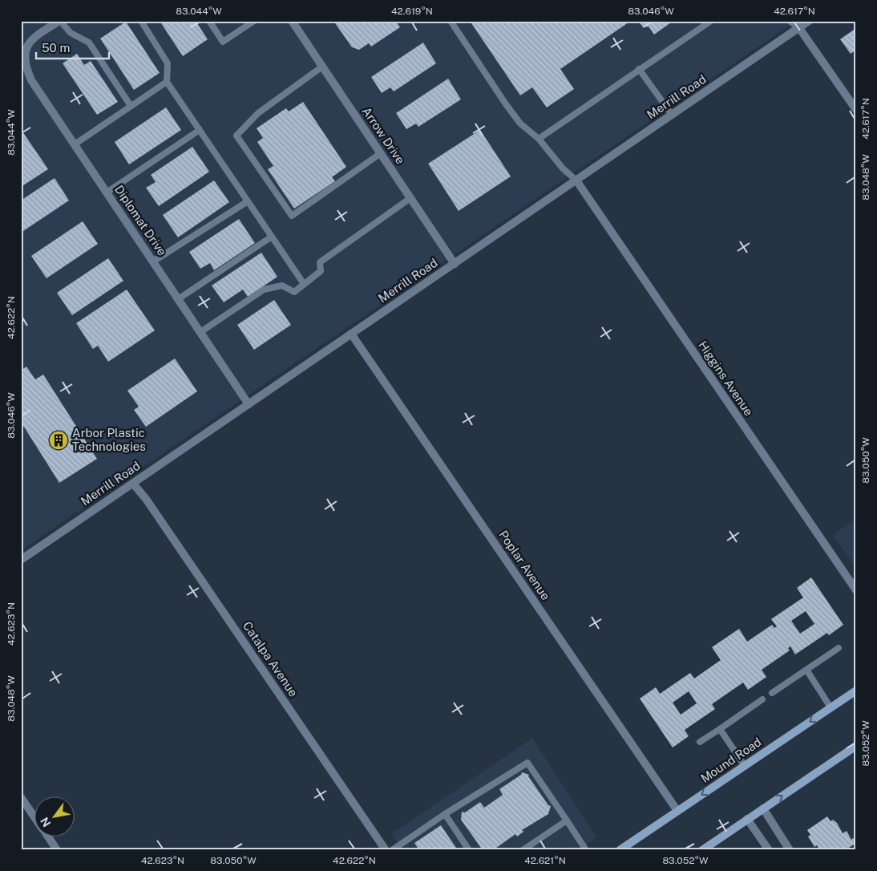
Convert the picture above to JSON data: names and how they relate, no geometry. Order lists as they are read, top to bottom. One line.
{"streets":{"main road":["Mound Road"],"street":["Merrill Road","Arrow Drive","Diplomat Drive","Higgins Avenue","Poplar Avenue","Catalpa Avenue"]},"crossings":[["Merrill Road","Arrow Drive"],["Merrill Road","Diplomat Drive"],["Merrill Road","Higgins Avenue"],["Merrill Road","Poplar Avenue"],["Merrill Road","Catalpa Avenue"],["Poplar Avenue","Mound Road"]],"places":{"building":["Arbor Plastic Technologies"]},"scale_bar":"50 m","north":"bottom left","coordinates":["83.044°W","42.619°N","83.046°W","42.617°N","83.048°W","42.622°N","83.050°W","42.623°N","83.052°W","42.621°N"]}
